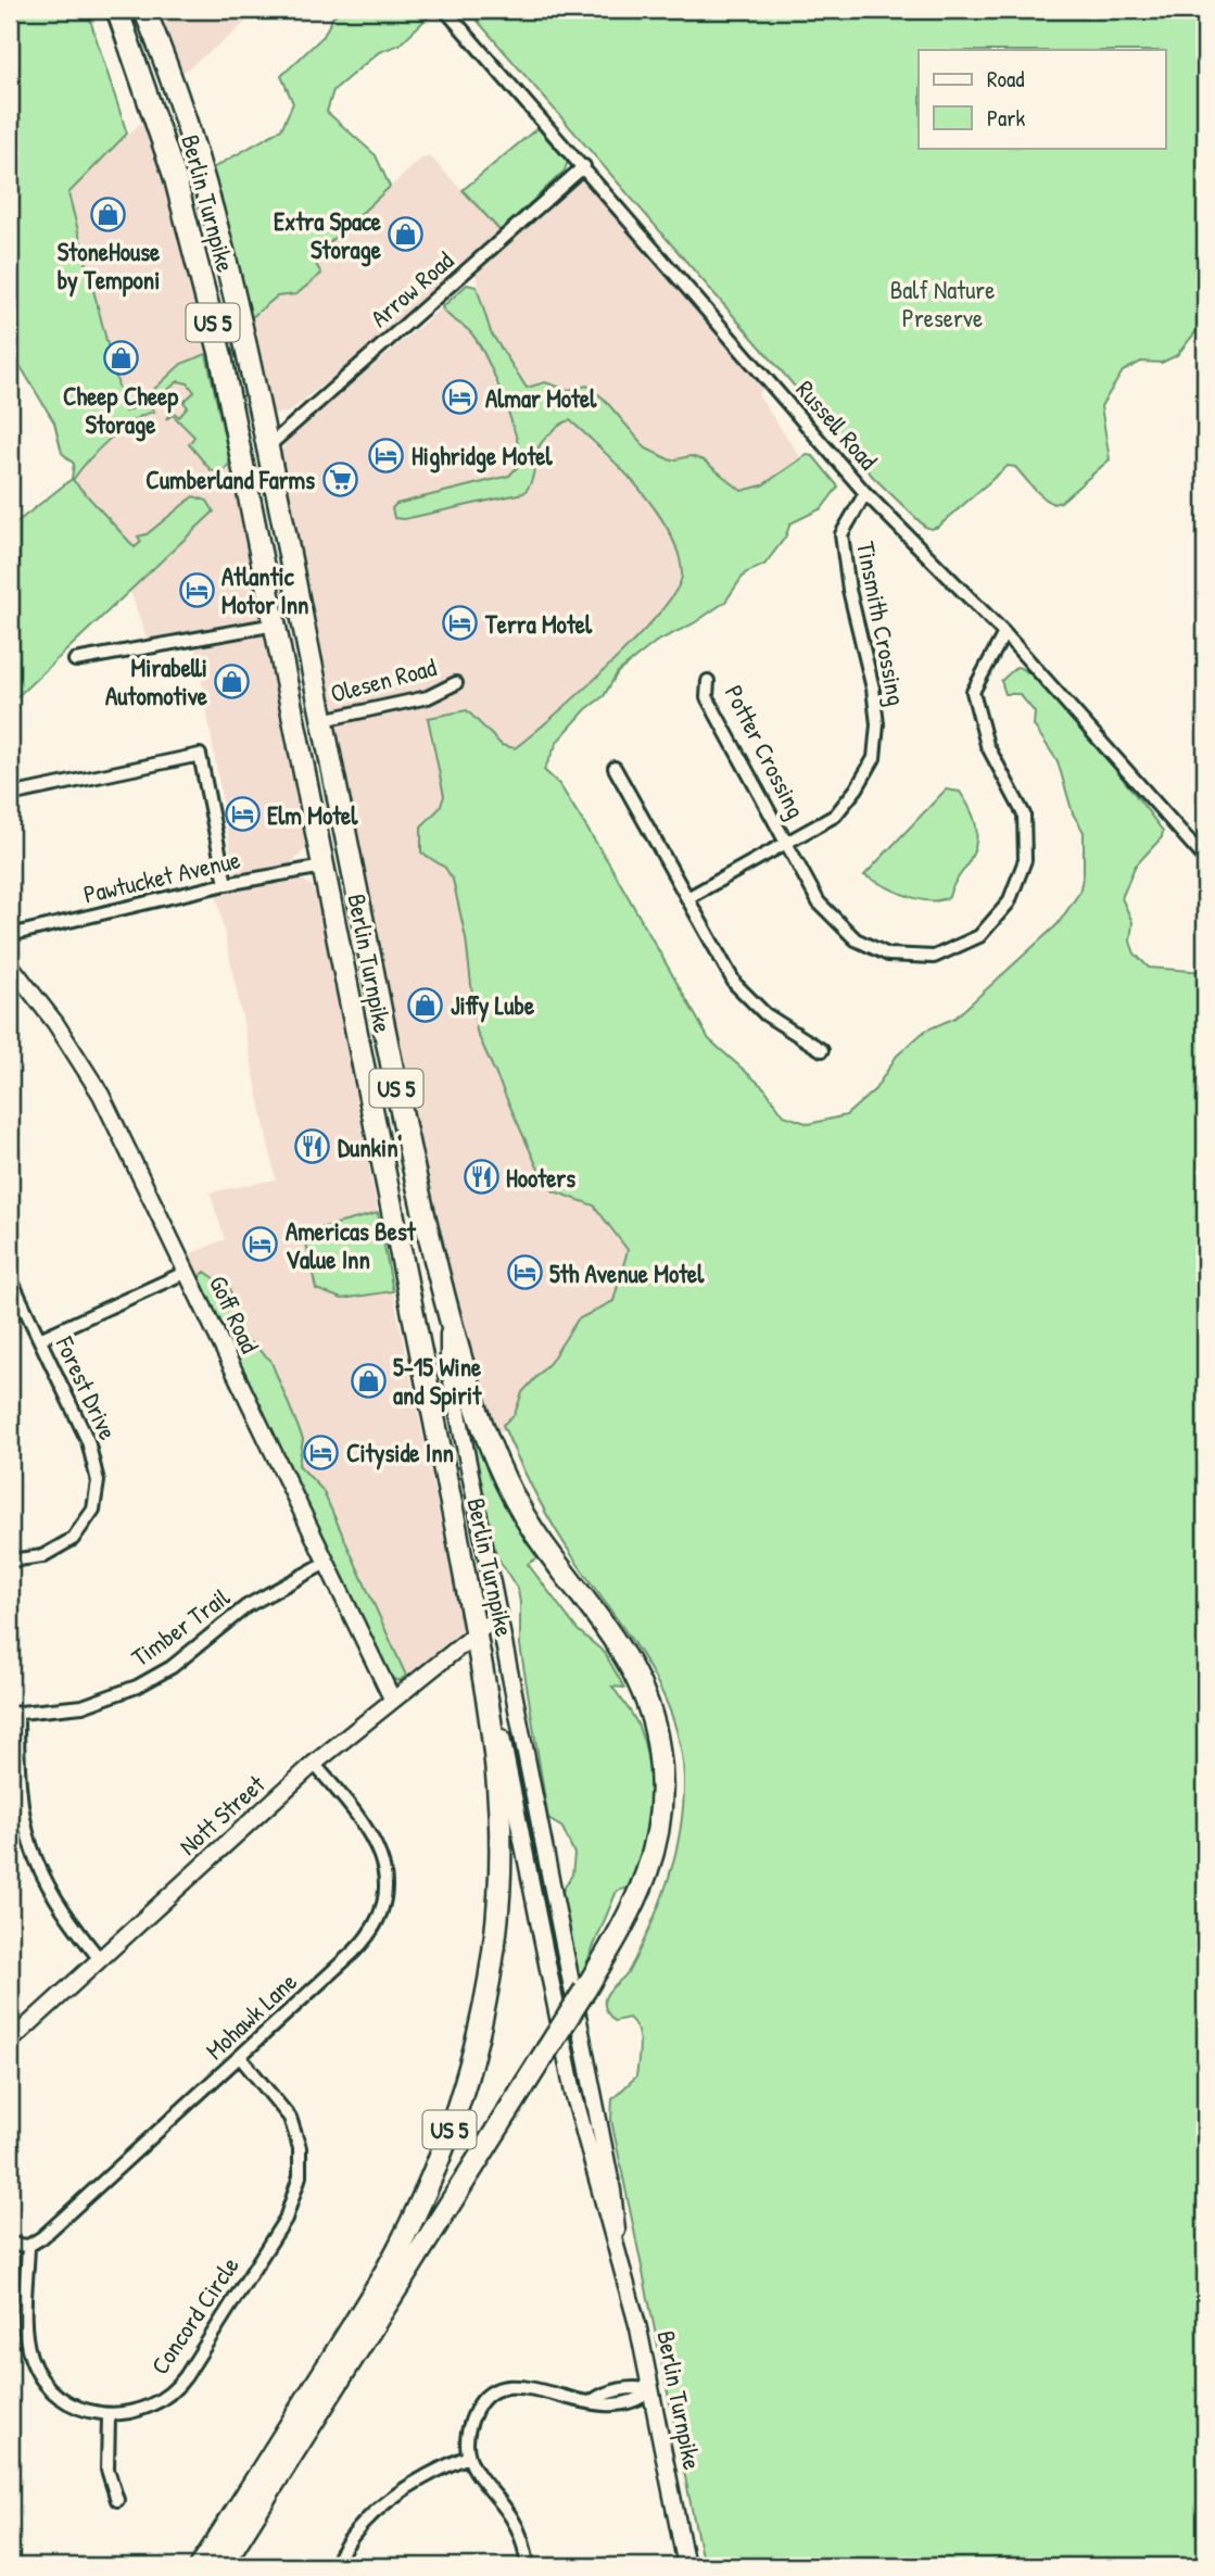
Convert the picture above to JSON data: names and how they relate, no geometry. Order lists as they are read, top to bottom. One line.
{"streets":{"highway":["Berlin Turnpike","US 5"],"main road":["Goff Road","Nott Street"],"street":["Arrow Road","Russell Road","Tinsmith Crossing","Olesen Road","Potter Crossing","Pawtucket Avenue","Forest Drive","Timber Trail","Mohawk Lane","Concord Circle"]},"crossings":[["Berlin Turnpike","Arrow Road"],["Berlin Turnpike","US 5"],["Berlin Turnpike","Olesen Road"],["Berlin Turnpike","Pawtucket Avenue"],["Berlin Turnpike","Nott Street"],["Arrow Road","Russell Road"],["US 5","Nott Street"],["Russell Road","Tinsmith Crossing"],["Russell Road","Potter Crossing"],["Tinsmith Crossing","Potter Crossing"],["Goff Road","Timber Trail"],["Goff Road","Nott Street"],["Nott Street","Mohawk Lane"],["Mohawk Lane","Concord Circle"]],"parks":["Balf Nature Preserve"],"places":{"shop":["StoneHouse by Temponi","Extra Space Storage","Cheep Cheep Storage","Mirabelli Automotive","Jiffy Lube","5-15 Wine and Spirit"],"hotel":["Almar Motel","Highridge Motel","Atlantic Motor Inn","Terra Motel","Elm Motel","Americas Best Value Inn","5th Avenue Motel","Cityside Inn"],"supermarket":["Cumberland Farms"],"restaurant":["Dunkin'","Hooters"]},"legend":["Road","Park"]}
